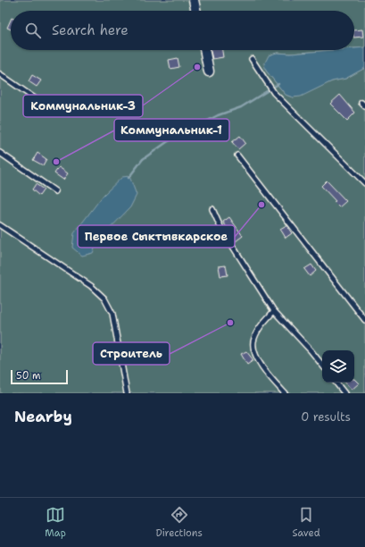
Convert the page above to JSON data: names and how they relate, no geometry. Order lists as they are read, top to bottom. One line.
{"places":["Коммунальник-3","Коммунальник-1","Первое Сыктывкарское","Строитель"],"scale_bar":"50 m","page":{"search":"Search here","scale":"50 m","heading":["Nearby","0 results"],"nav":["Map","Directions","Saved"]}}
